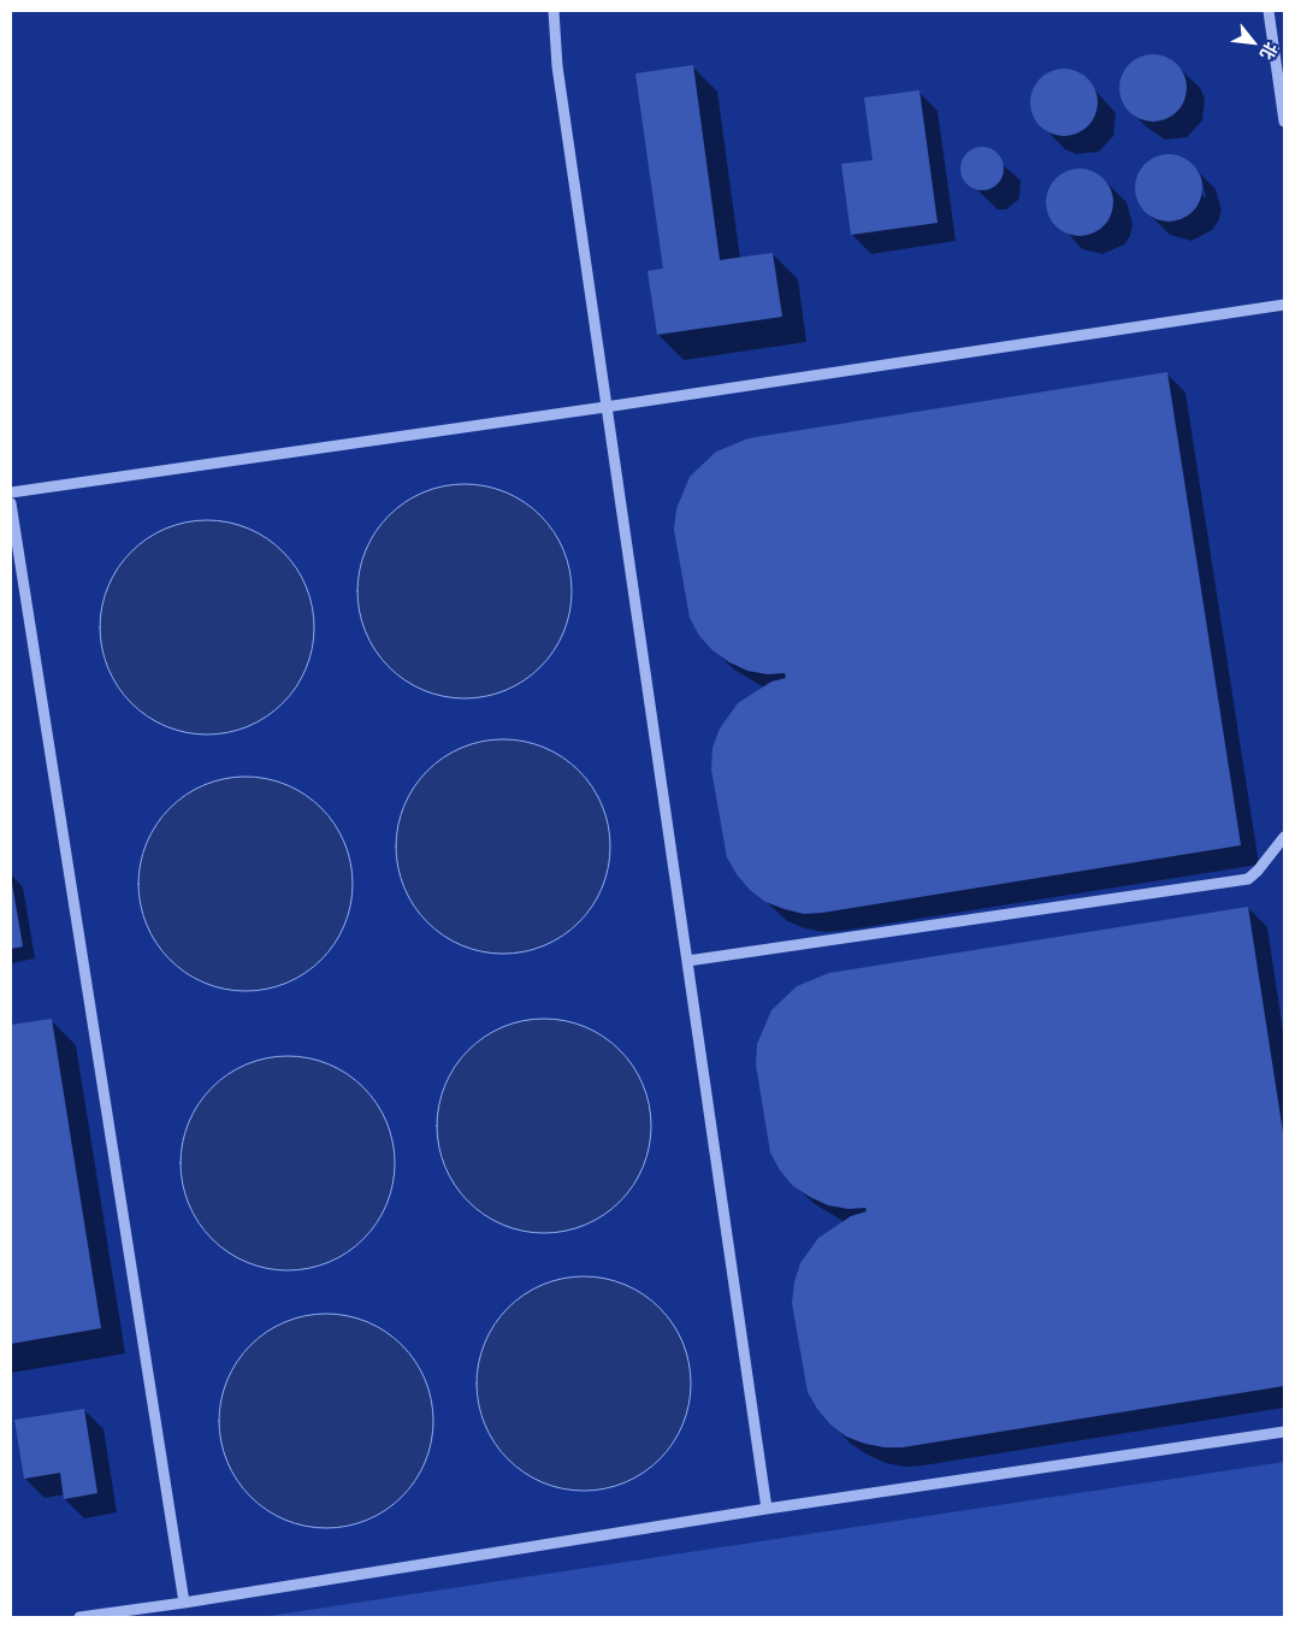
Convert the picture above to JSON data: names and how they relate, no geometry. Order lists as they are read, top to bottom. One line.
{"north":"bottom right"}
